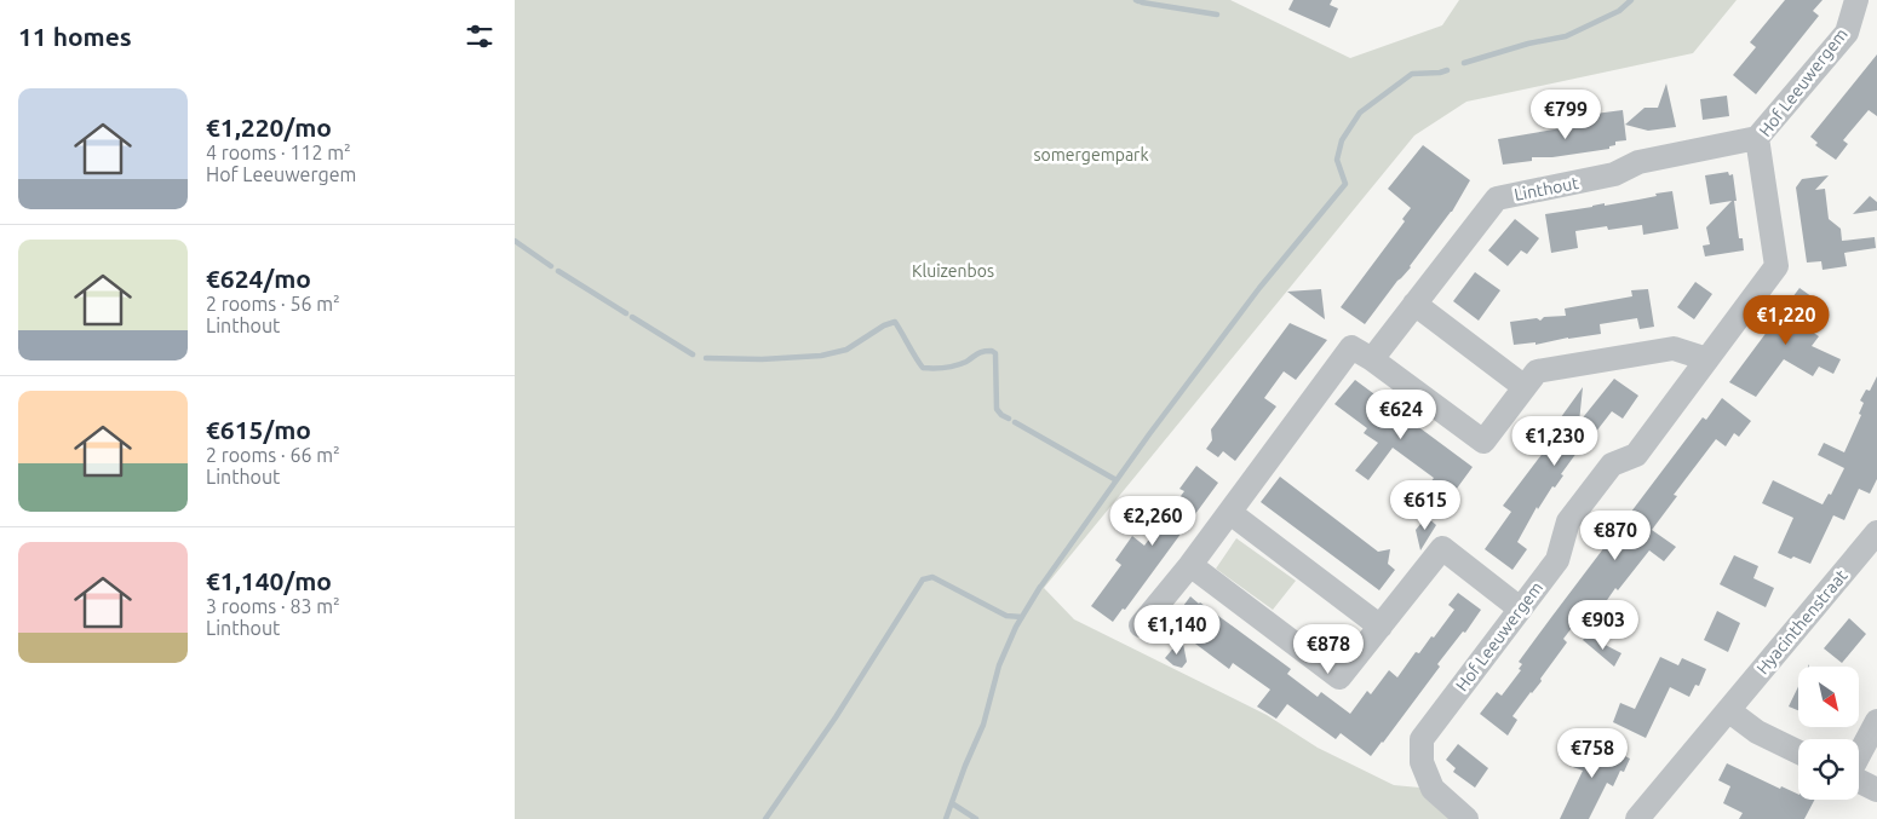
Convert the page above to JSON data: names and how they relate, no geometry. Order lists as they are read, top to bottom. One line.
{"streets":{"street":["Hof Leeuwergem","Linthout","Hyacinthenstraat"]},"crossings":[["Hof Leeuwergem","Linthout"]],"parks":["somergempark","Kluizenbos"],"north":"bottom right","page":{"heading":"11 homes","list":[{"name":"€1,220/mo","note":"4 rooms · 112 m² · Hof Leeuwergem"},{"name":"€624/mo","note":"2 rooms · 56 m² · Linthout"},{"name":"€615/mo","note":"2 rooms · 66 m² · Linthout"},{"name":"€1,140/mo","note":"3 rooms · 83 m² · Linthout"}],"price":["€799","€1,220","€624","€1,230","€615","€2,260","€870","€903","€1,140","€878","€758"]}}
